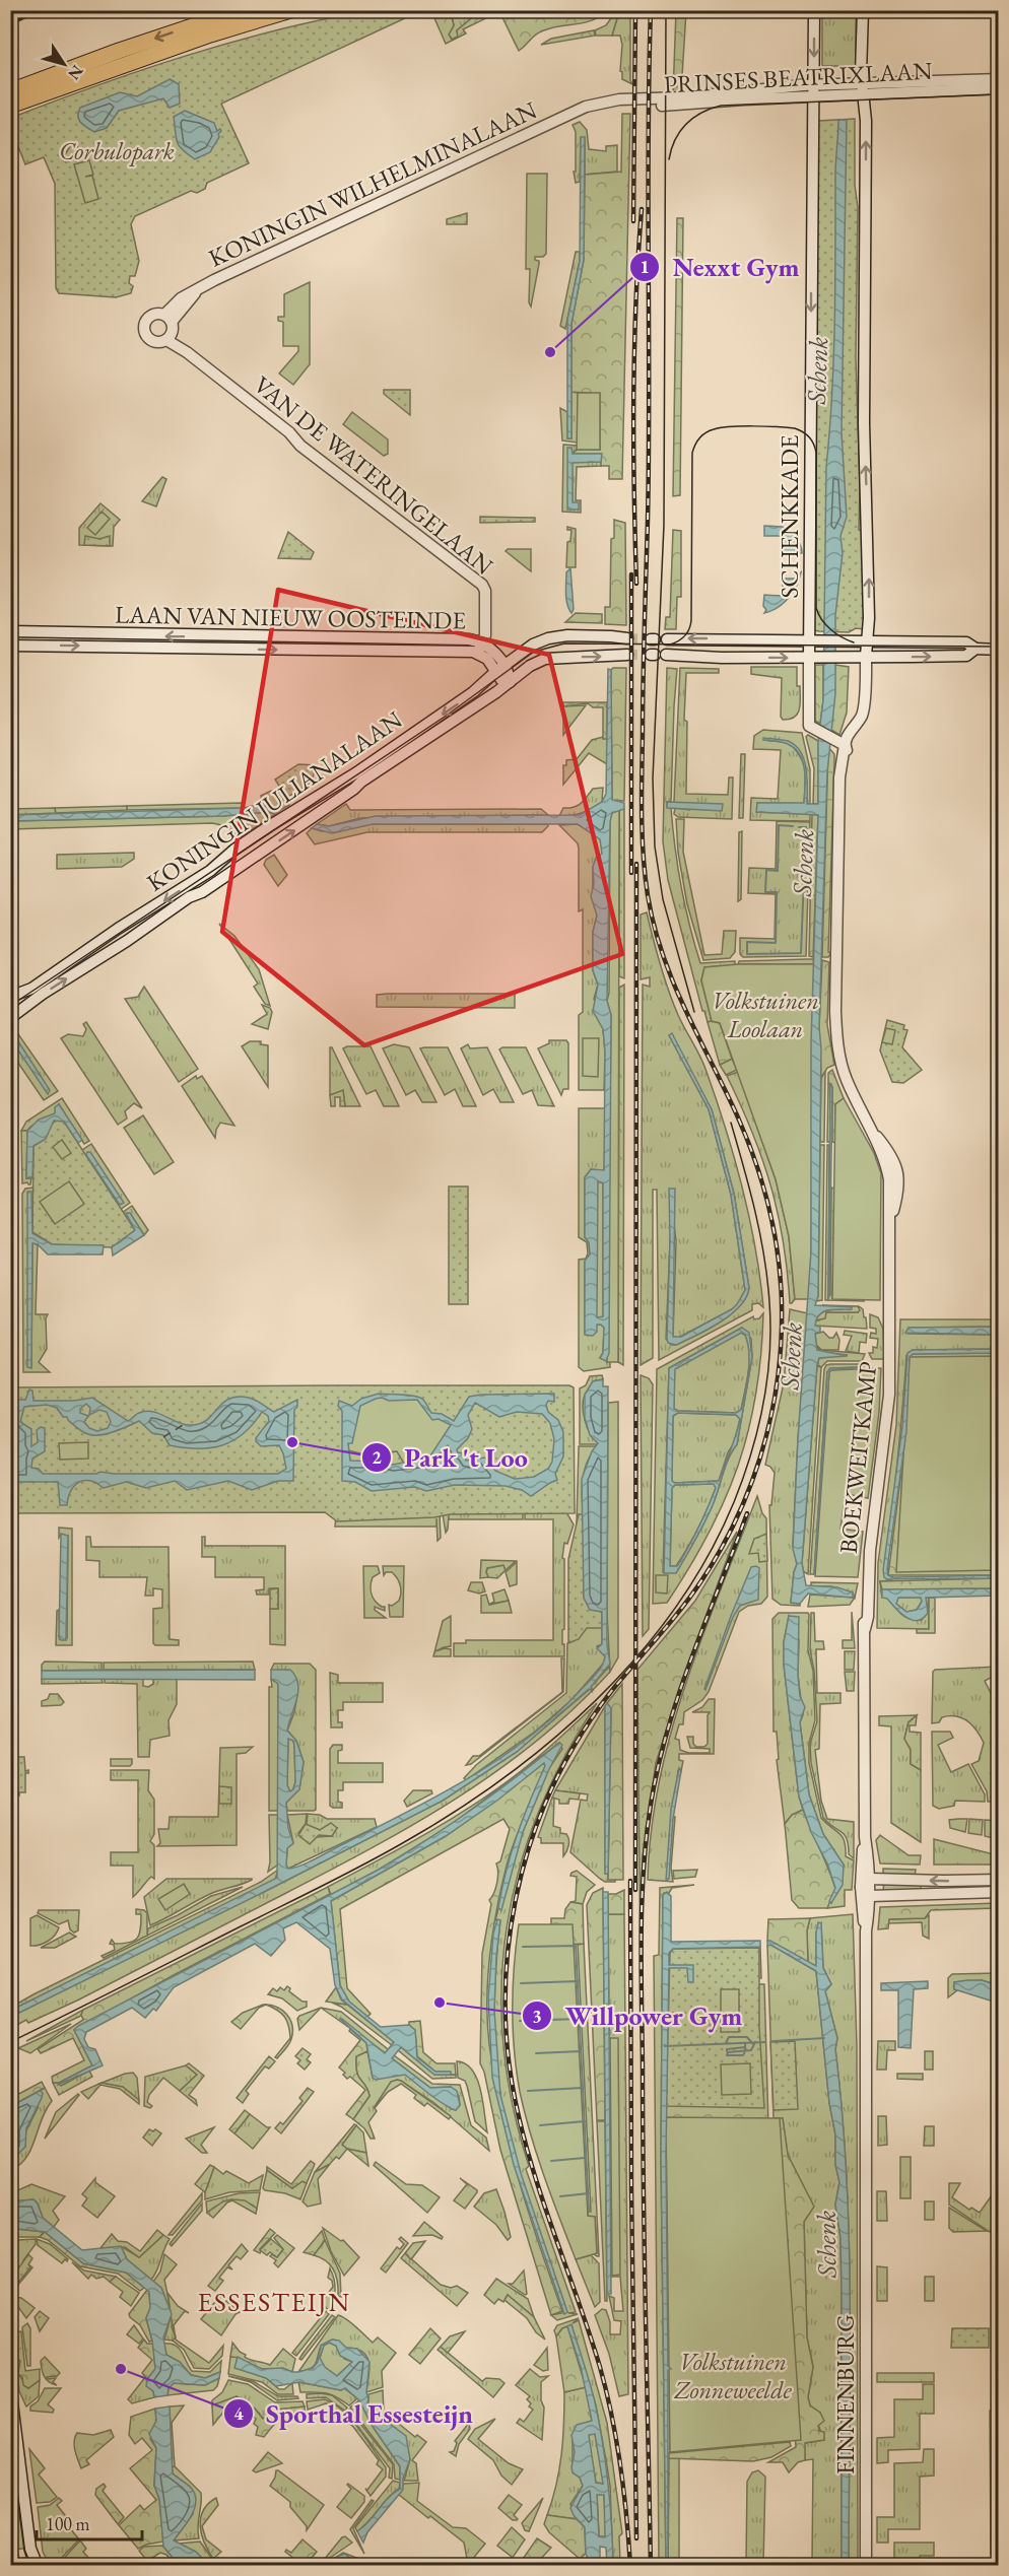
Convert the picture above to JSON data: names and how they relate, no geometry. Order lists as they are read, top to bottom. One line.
{"streets":{"main road":["PRINSES BEATRIXLAAN","KONINGIN WILHELMINALAAN","VAN DE WATERINGELAAN","SCHENKKADE","LAAN VAN NIEUW OOSTEINDE","KONINGIN JULIANALAAN","BOEKWEITKAMP","FINNENBURG"]},"crossings":[["PRINSES BEATRIXLAAN","KONINGIN WILHELMINALAAN"],["PRINSES BEATRIXLAAN","SCHENKKADE"],["KONINGIN WILHELMINALAAN","VAN DE WATERINGELAAN"],["VAN DE WATERINGELAAN","LAAN VAN NIEUW OOSTEINDE"],["SCHENKKADE","BOEKWEITKAMP"],["LAAN VAN NIEUW OOSTEINDE","KONINGIN JULIANALAAN"],["BOEKWEITKAMP","FINNENBURG"]],"districts":["ESSESTEIJN"],"water":["Schenk"],"parks":["Corbulopark","Volkstuinen Loolaan","Volkstuinen Zonneweelde"],"places":["Nexxt Gym","Park 't Loo","Willpower Gym","Sporthal Essesteijn"],"scale_bar":"100 m","north":"bottom right"}
